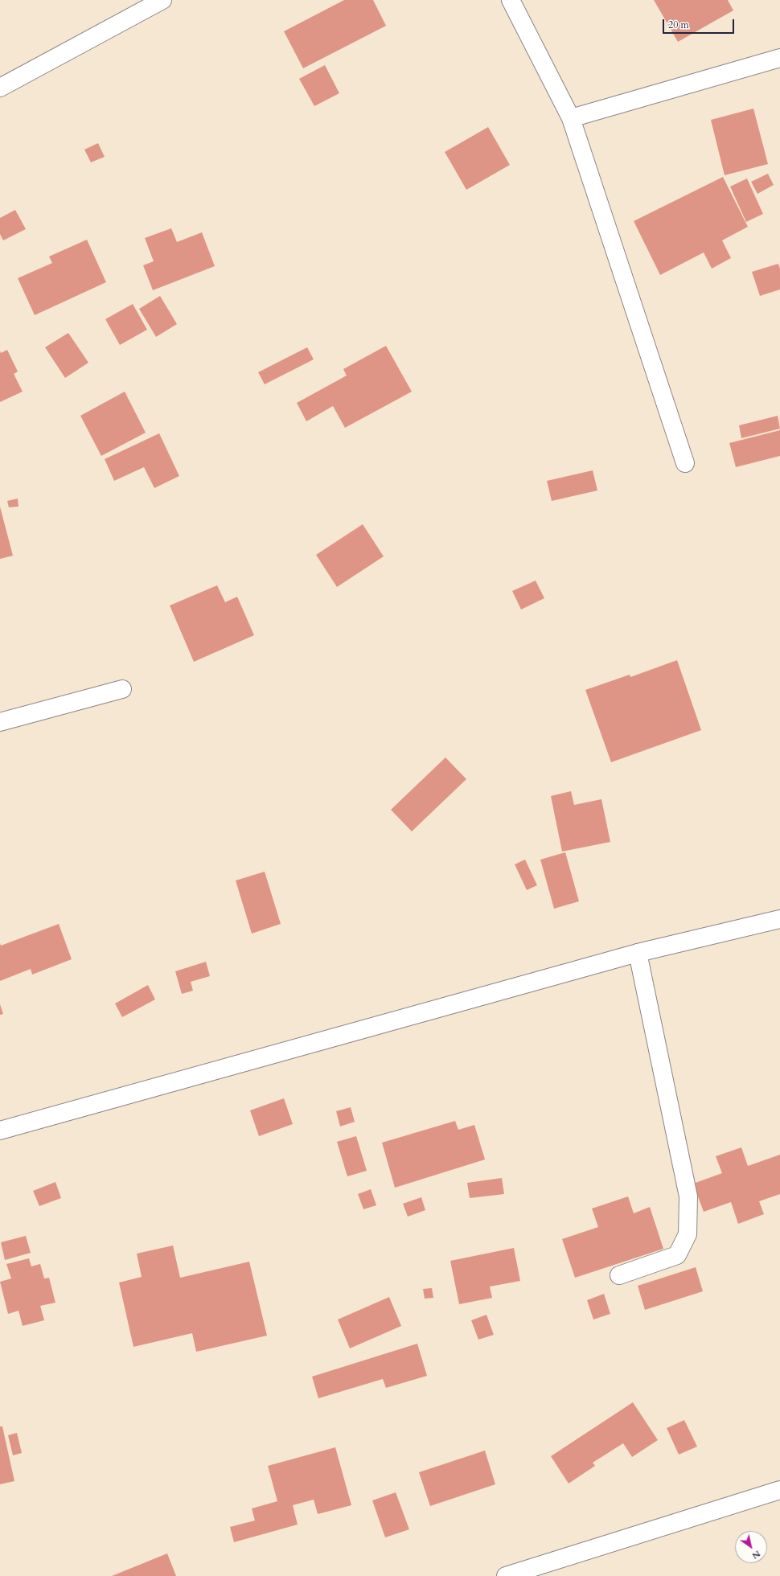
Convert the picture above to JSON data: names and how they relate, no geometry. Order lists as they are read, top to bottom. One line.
{"scale_bar":"20 m","north":"bottom right"}
